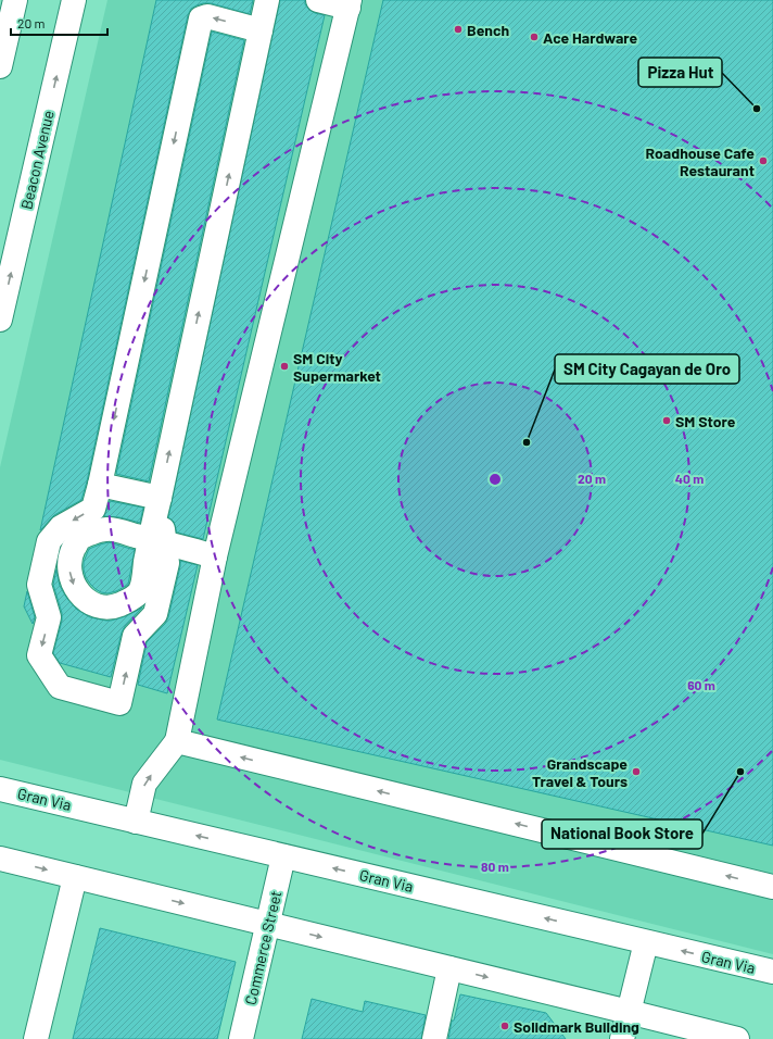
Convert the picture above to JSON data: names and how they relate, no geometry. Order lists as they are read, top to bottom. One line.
{"streets":{"street":["Beacon Avenue","Gran Via","Commerce Street"]},"crossings":[["Gran Via","Commerce Street"]],"places":["Bench","Ace Hardware","Pizza Hut","Roadhouse Cafe Restaurant","SM City Supermarket","SM Store","SM City Cagayan de Oro","Grandscape Travel & Tours","National Book Store","Solidmark Building"],"scale_bar":"20 m","rings":["20 m","40 m","60 m","80 m"]}
